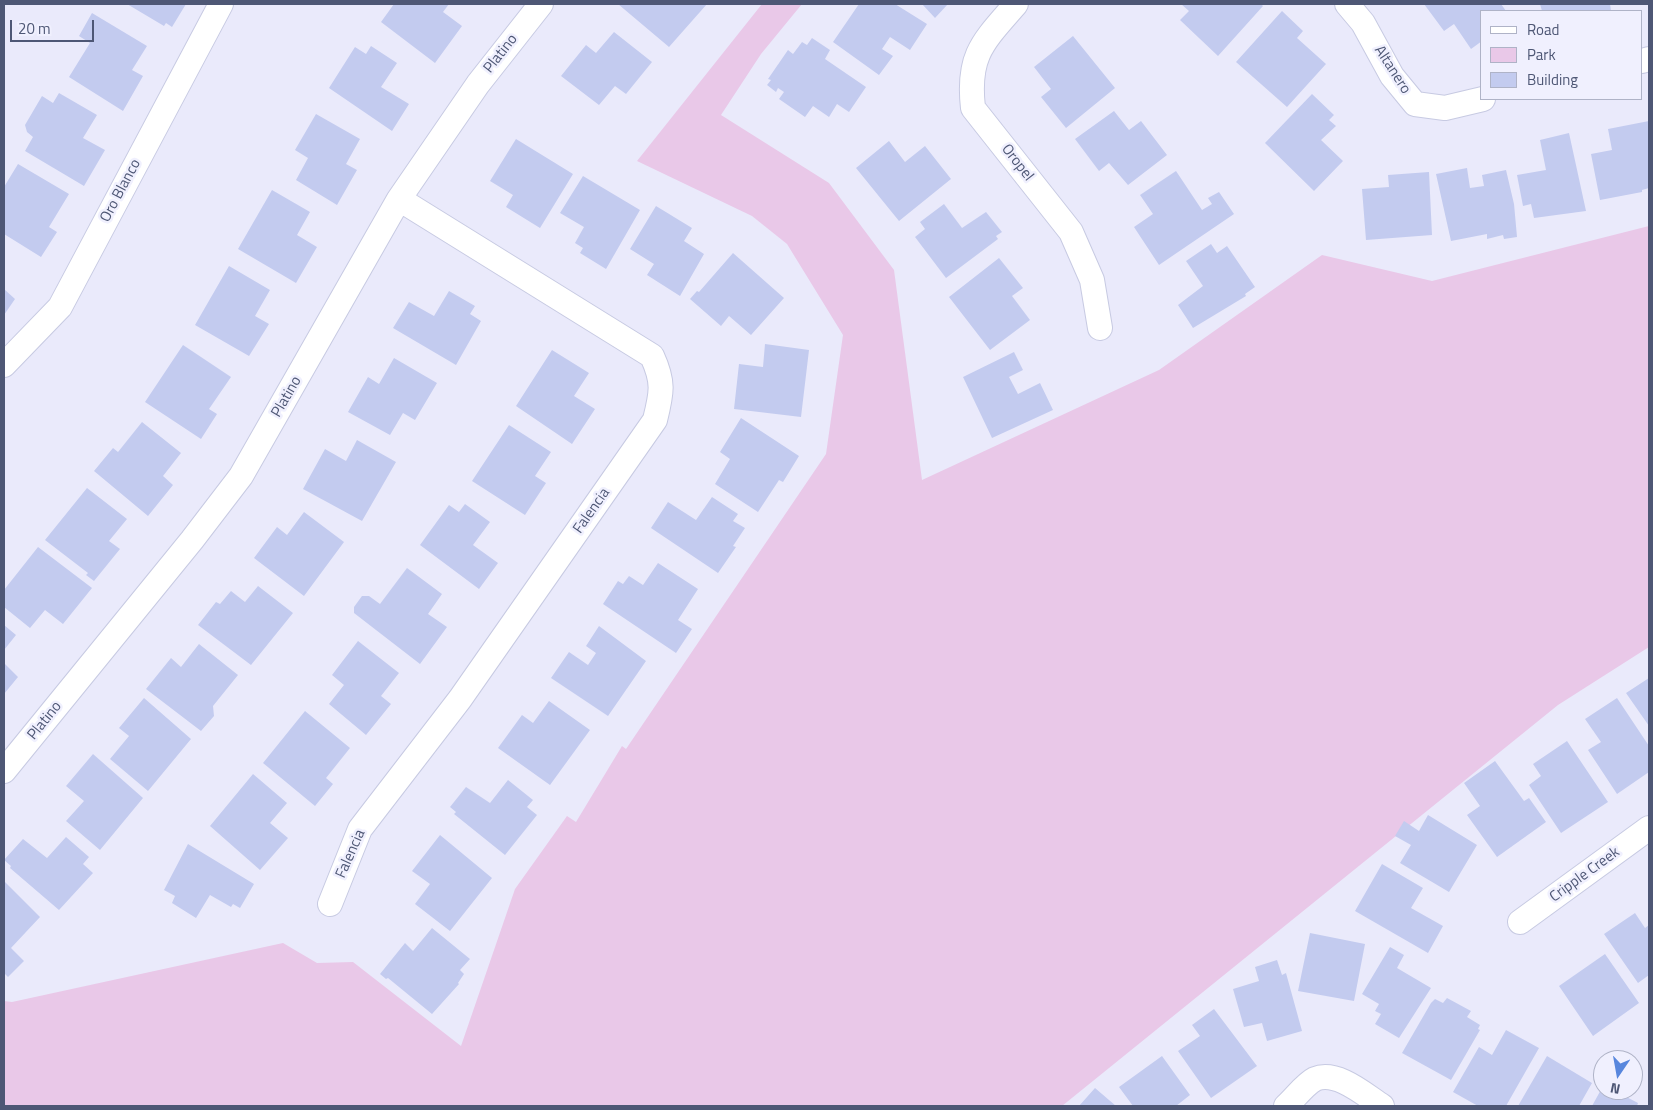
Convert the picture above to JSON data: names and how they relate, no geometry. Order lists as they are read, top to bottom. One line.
{"streets":{"street":["Platino","Altanero","Oropel","Oro Blanco","Falencia","Cripple Creek"]},"crossings":[["Platino","Falencia"]],"legend":["Road","Park","Building"],"scale_bar":"20 m","north":"bottom"}
